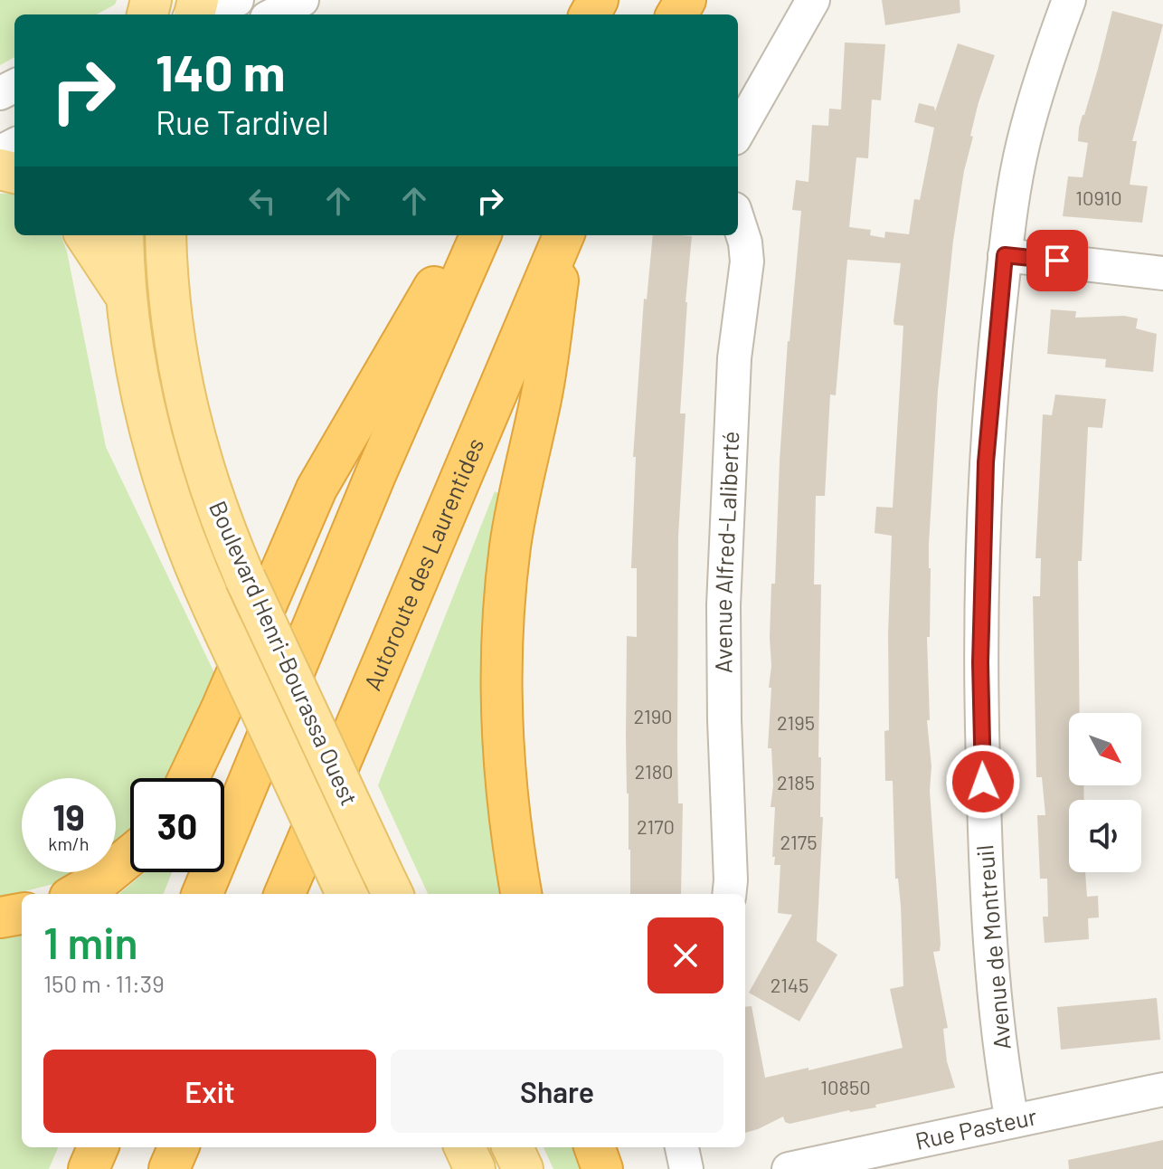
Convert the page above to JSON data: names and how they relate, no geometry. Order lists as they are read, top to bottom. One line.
{"streets":{"highway":["Autoroute des Laurentides"],"main road":["Boulevard Henri-Bourassa Ouest"],"street":["Avenue Alfred-Laliberté","Avenue de Montreuil","Rue Pasteur"]},"crossings":[["Avenue de Montreuil","Rue Pasteur"]],"house_numbers":["10910","2190","2195","2180","2185","2170","2175","2145","10850"],"north":"bottom right","page":{"turn":["140 m","Rue Tardivel"],"speed":"19 km/h","limit":"30","heading":["1 min","150 m · 11:39"],"buttons":["Exit","Share"]}}
